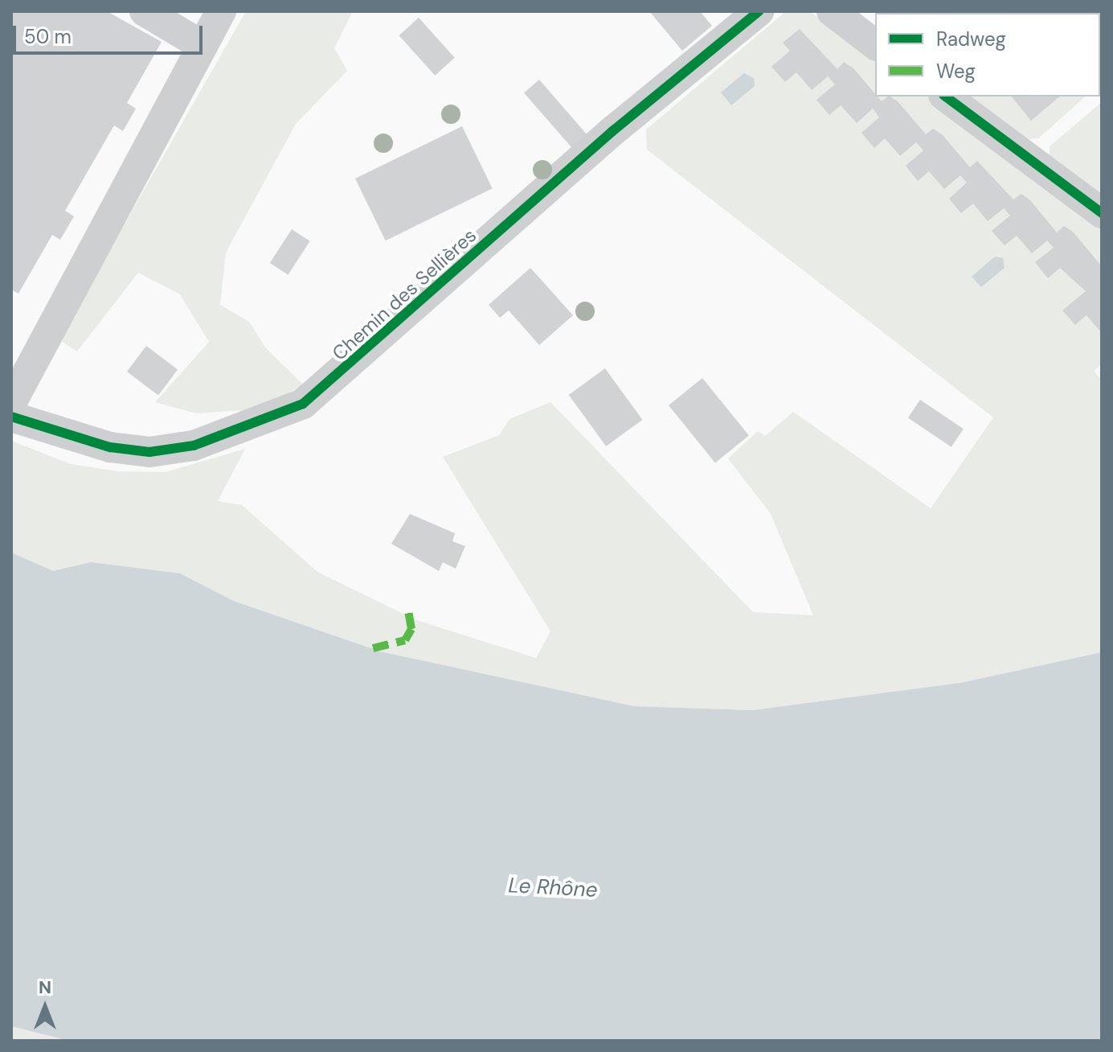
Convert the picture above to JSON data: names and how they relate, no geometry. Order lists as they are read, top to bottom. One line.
{"streets":{"street":["Chemin des Sellières"]},"water":["Le Rhône"],"legend":["Radweg","Weg"],"scale_bar":"50 m","north":"top"}
